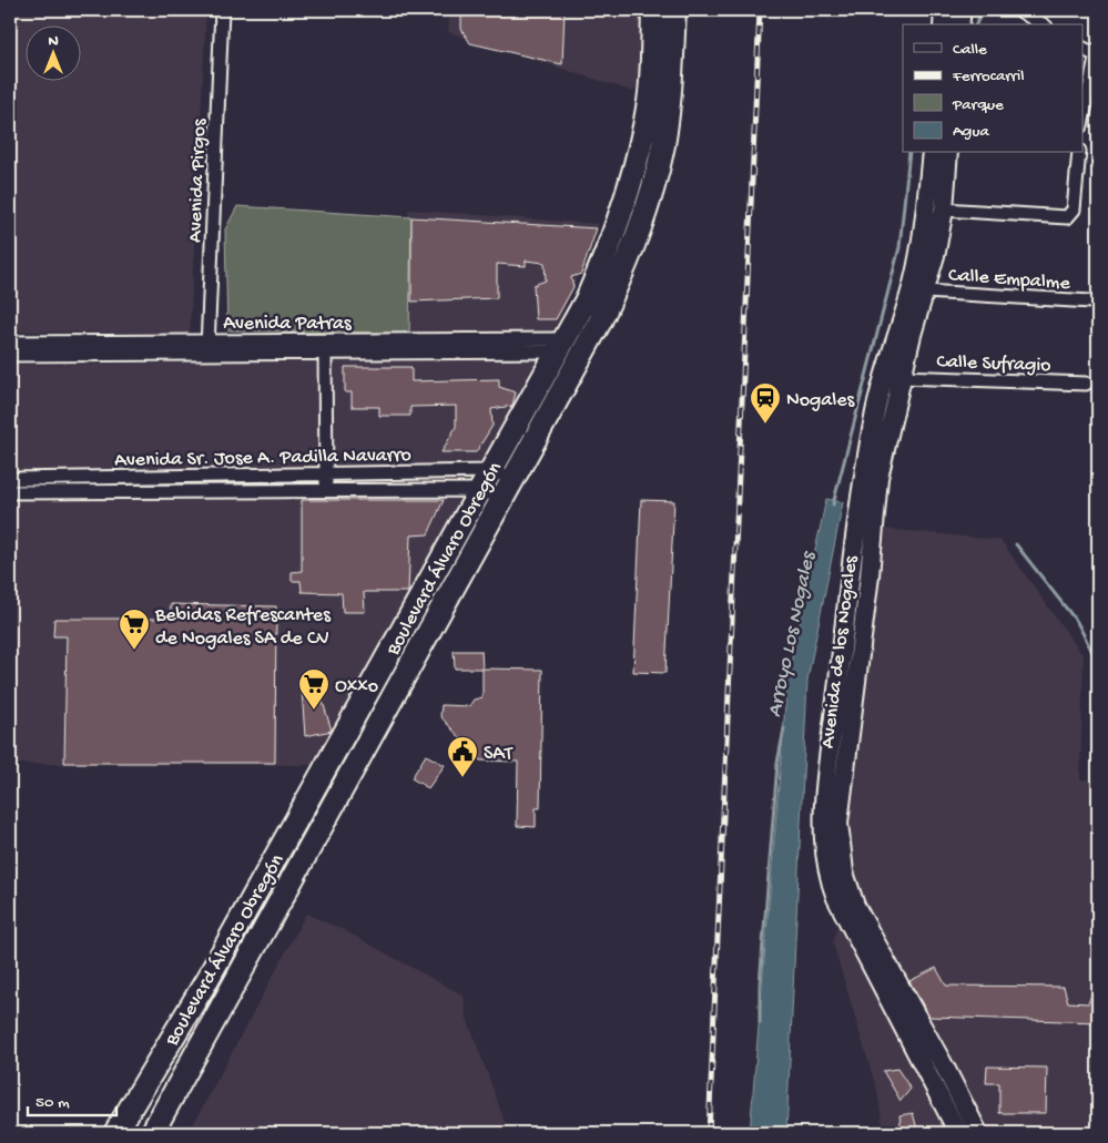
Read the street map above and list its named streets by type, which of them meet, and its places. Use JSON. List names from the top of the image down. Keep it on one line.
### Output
{"streets":{"highway":["Boulevard Álvaro Obregón"],"main road":["Avenida de los Nogales"],"street":["Avenida Pirgos","Calle Empalme","Avenida Patras","Calle Sufragio","Avenida Sr. Jose A. Padilla Navarro"]},"crossings":[["Avenida Pirgos","Avenida Patras"],["Calle Empalme","Avenida de los Nogales"],["Avenida Patras","Boulevard Álvaro Obregón"],["Calle Sufragio","Avenida de los Nogales"],["Avenida Sr. Jose A. Padilla Navarro","Boulevard Álvaro Obregón"]],"water":["Arroyo Los Nogales"],"places":{"station":["Nogales"],"supermarket":["Bebidas Refrescantes de Nogales SA de CV","Oxxo"],"public building":["SAT"]},"legend":["Calle","Ferrocarril","Parque","Agua"],"scale_bar":"50 m","north":"top"}
